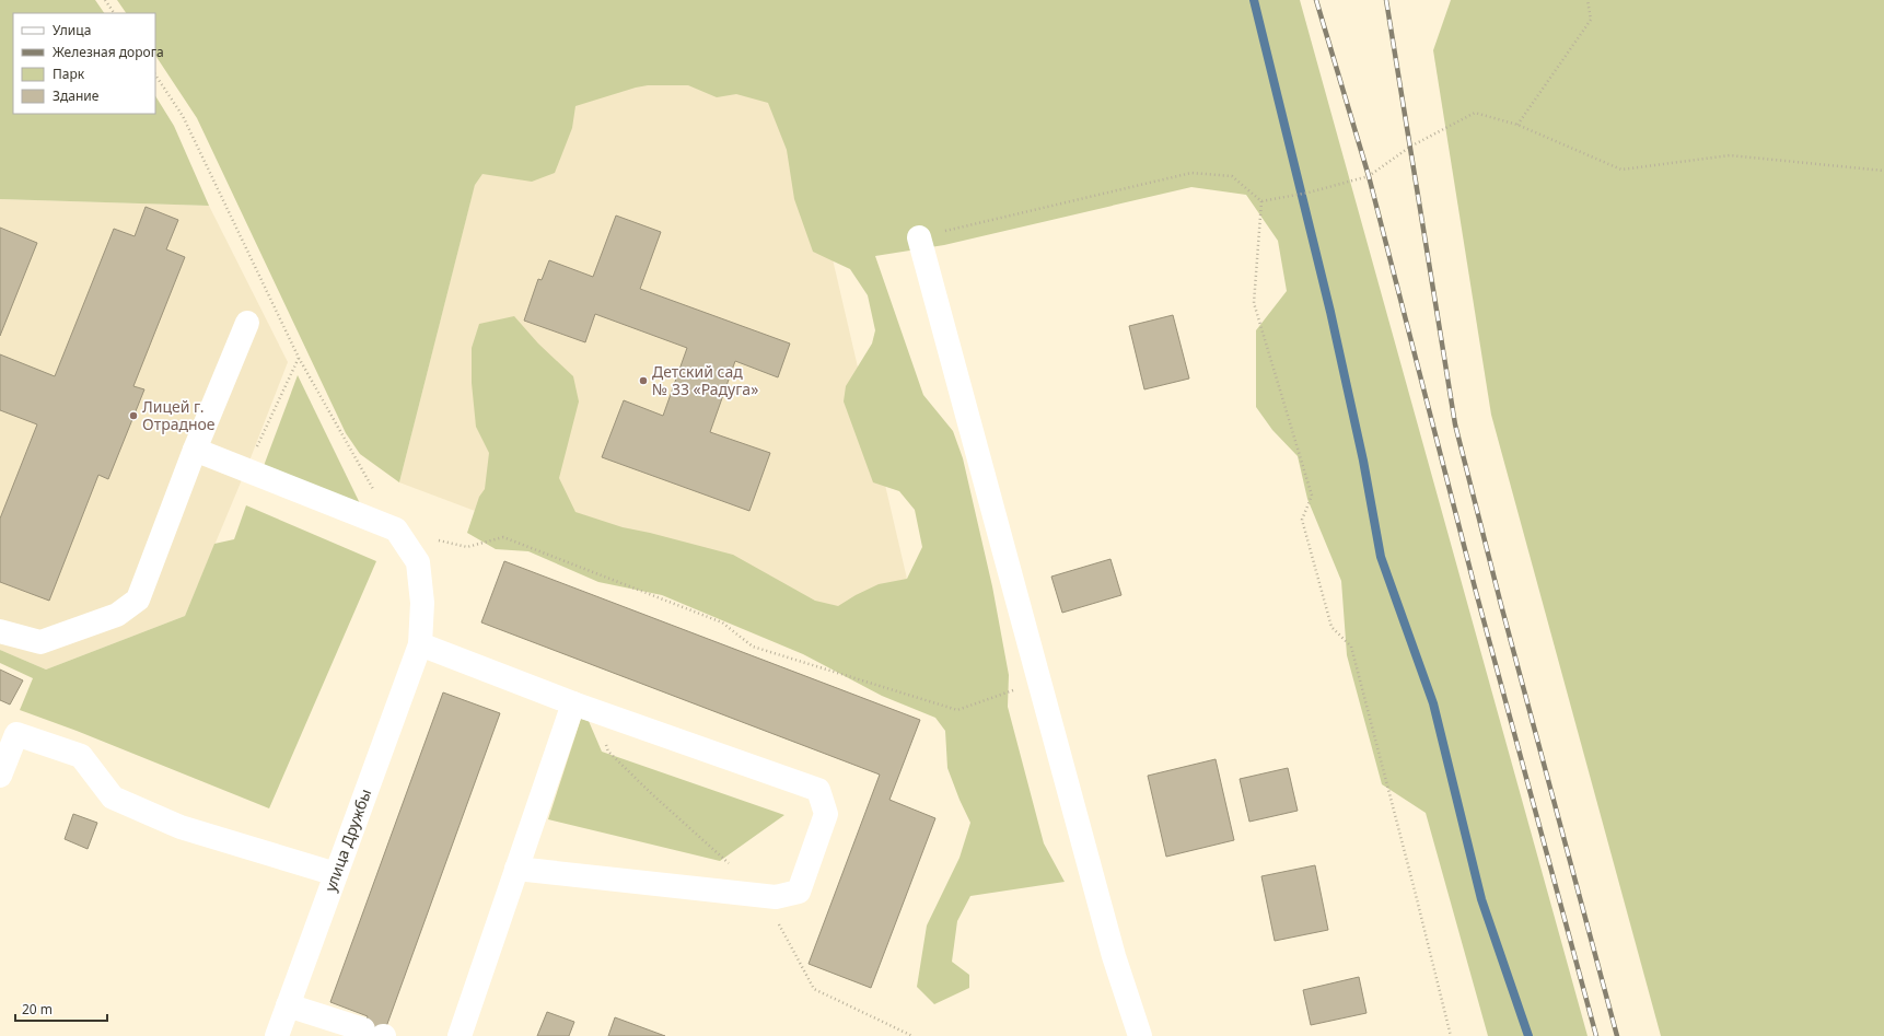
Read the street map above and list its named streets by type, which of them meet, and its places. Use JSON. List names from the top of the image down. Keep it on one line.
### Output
{"streets":{"street":["улица Дружбы"]},"places":["Детский сад № 33 «Радуга»","Лицей г. Отрадное"],"legend":["Улица","Железная дорога","Парк","Здание"],"scale_bar":"20 m"}
